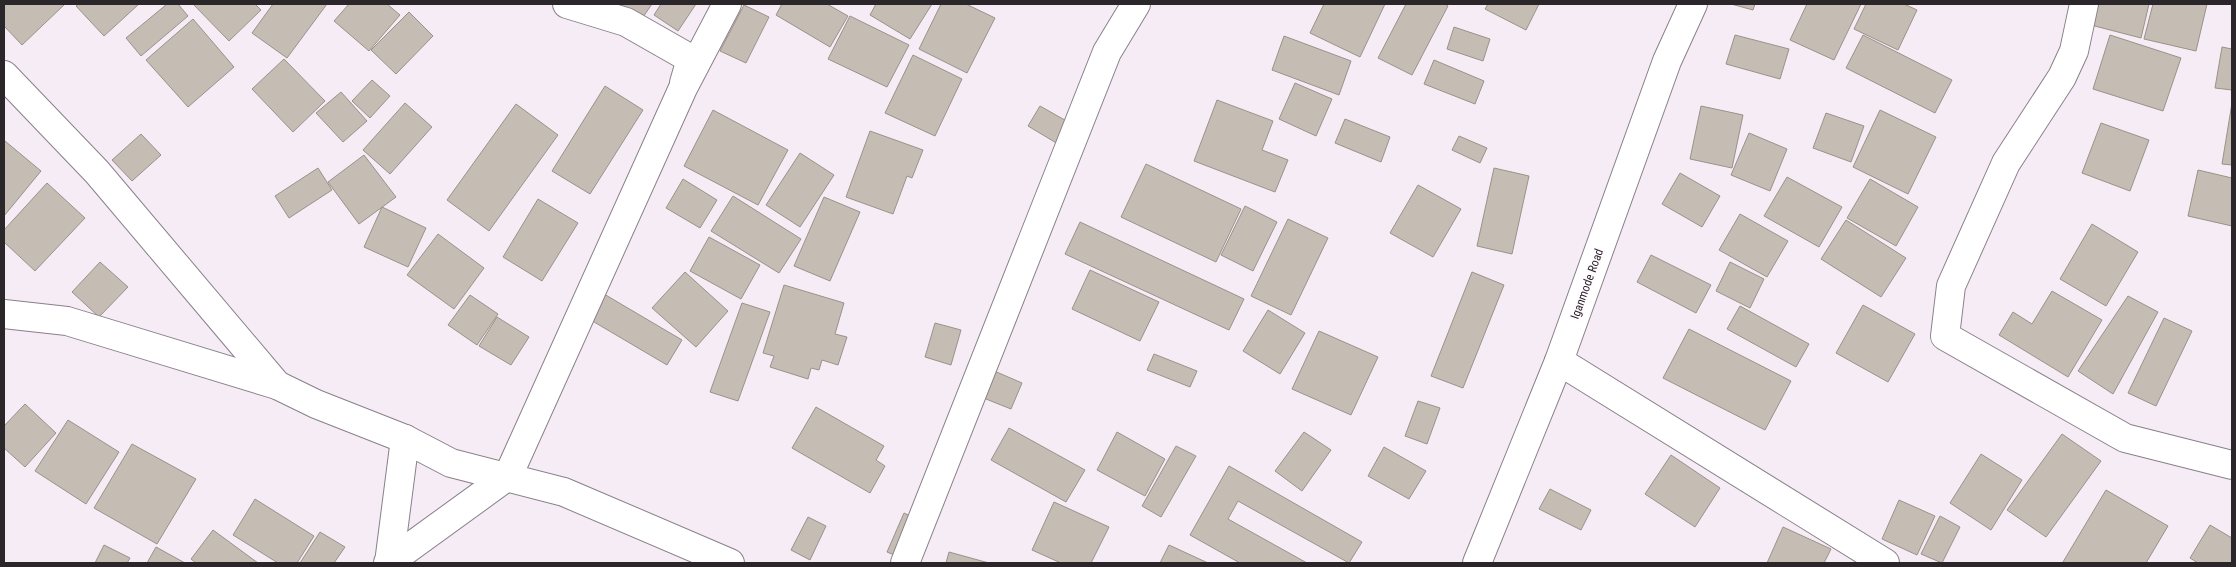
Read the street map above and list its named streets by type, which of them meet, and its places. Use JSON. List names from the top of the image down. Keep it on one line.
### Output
{"streets":{"street":["Iganmode Road"]}}
